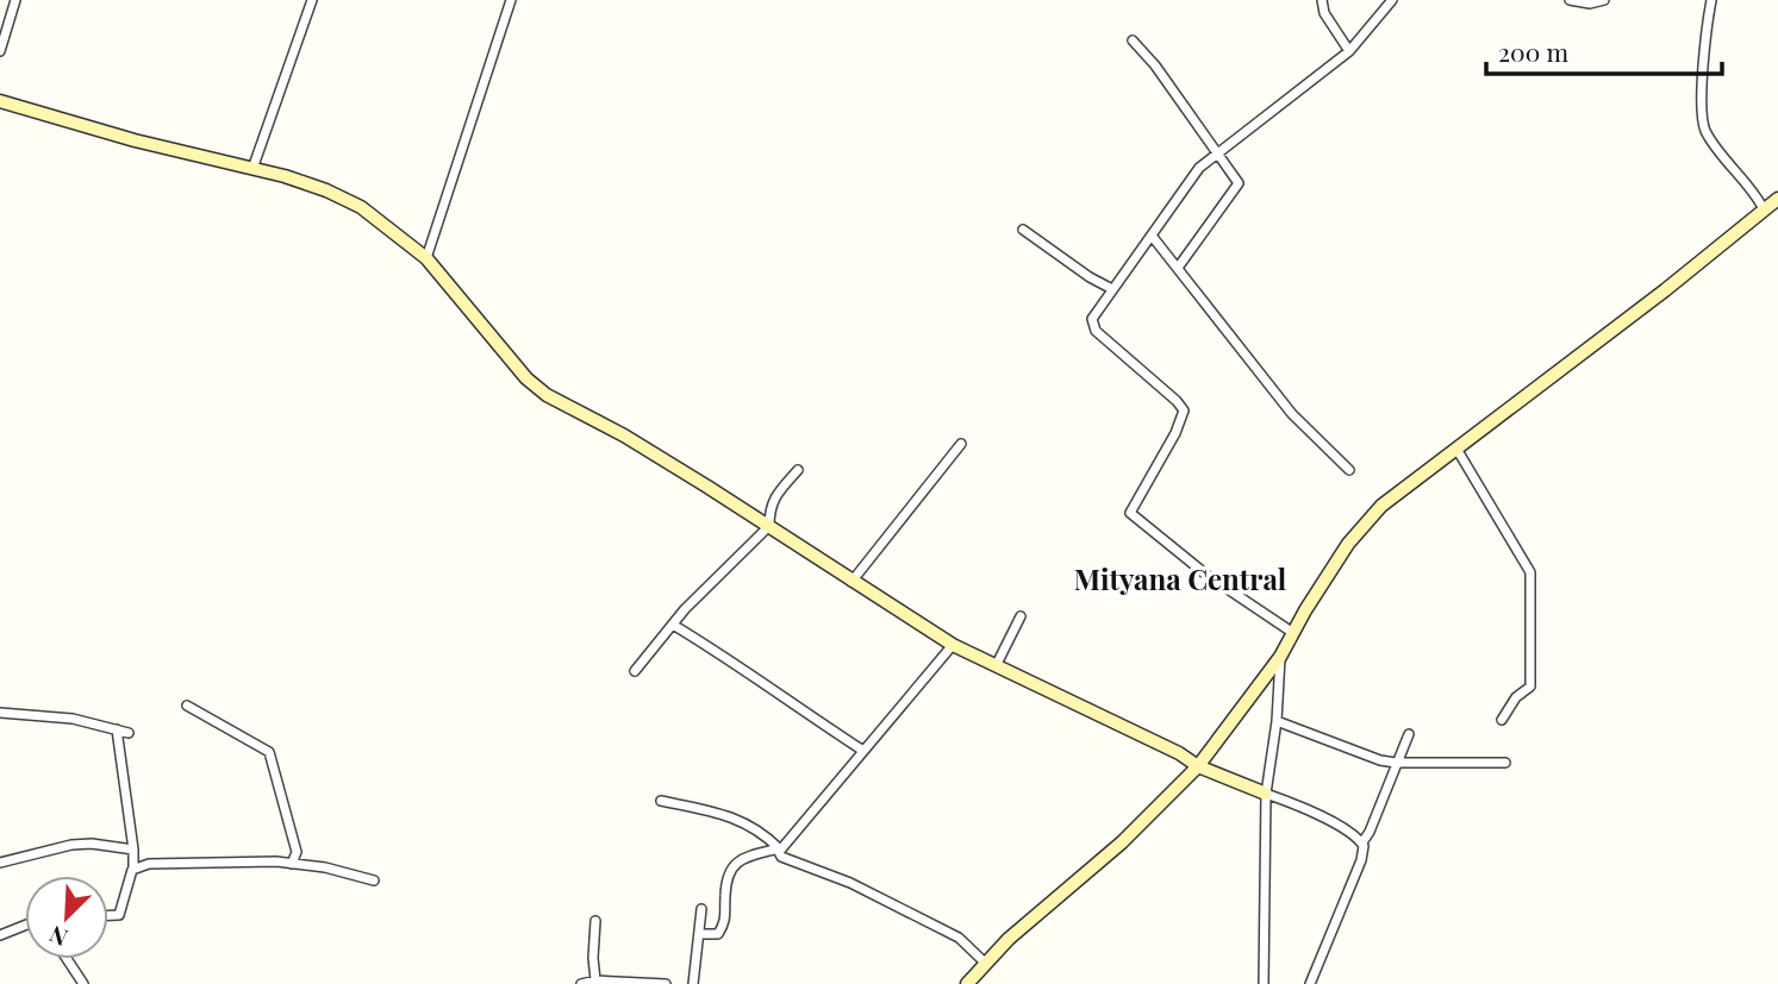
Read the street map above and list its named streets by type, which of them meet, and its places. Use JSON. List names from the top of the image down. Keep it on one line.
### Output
{"districts":["Mityana Central"],"scale_bar":"200 m","north":"bottom left"}
